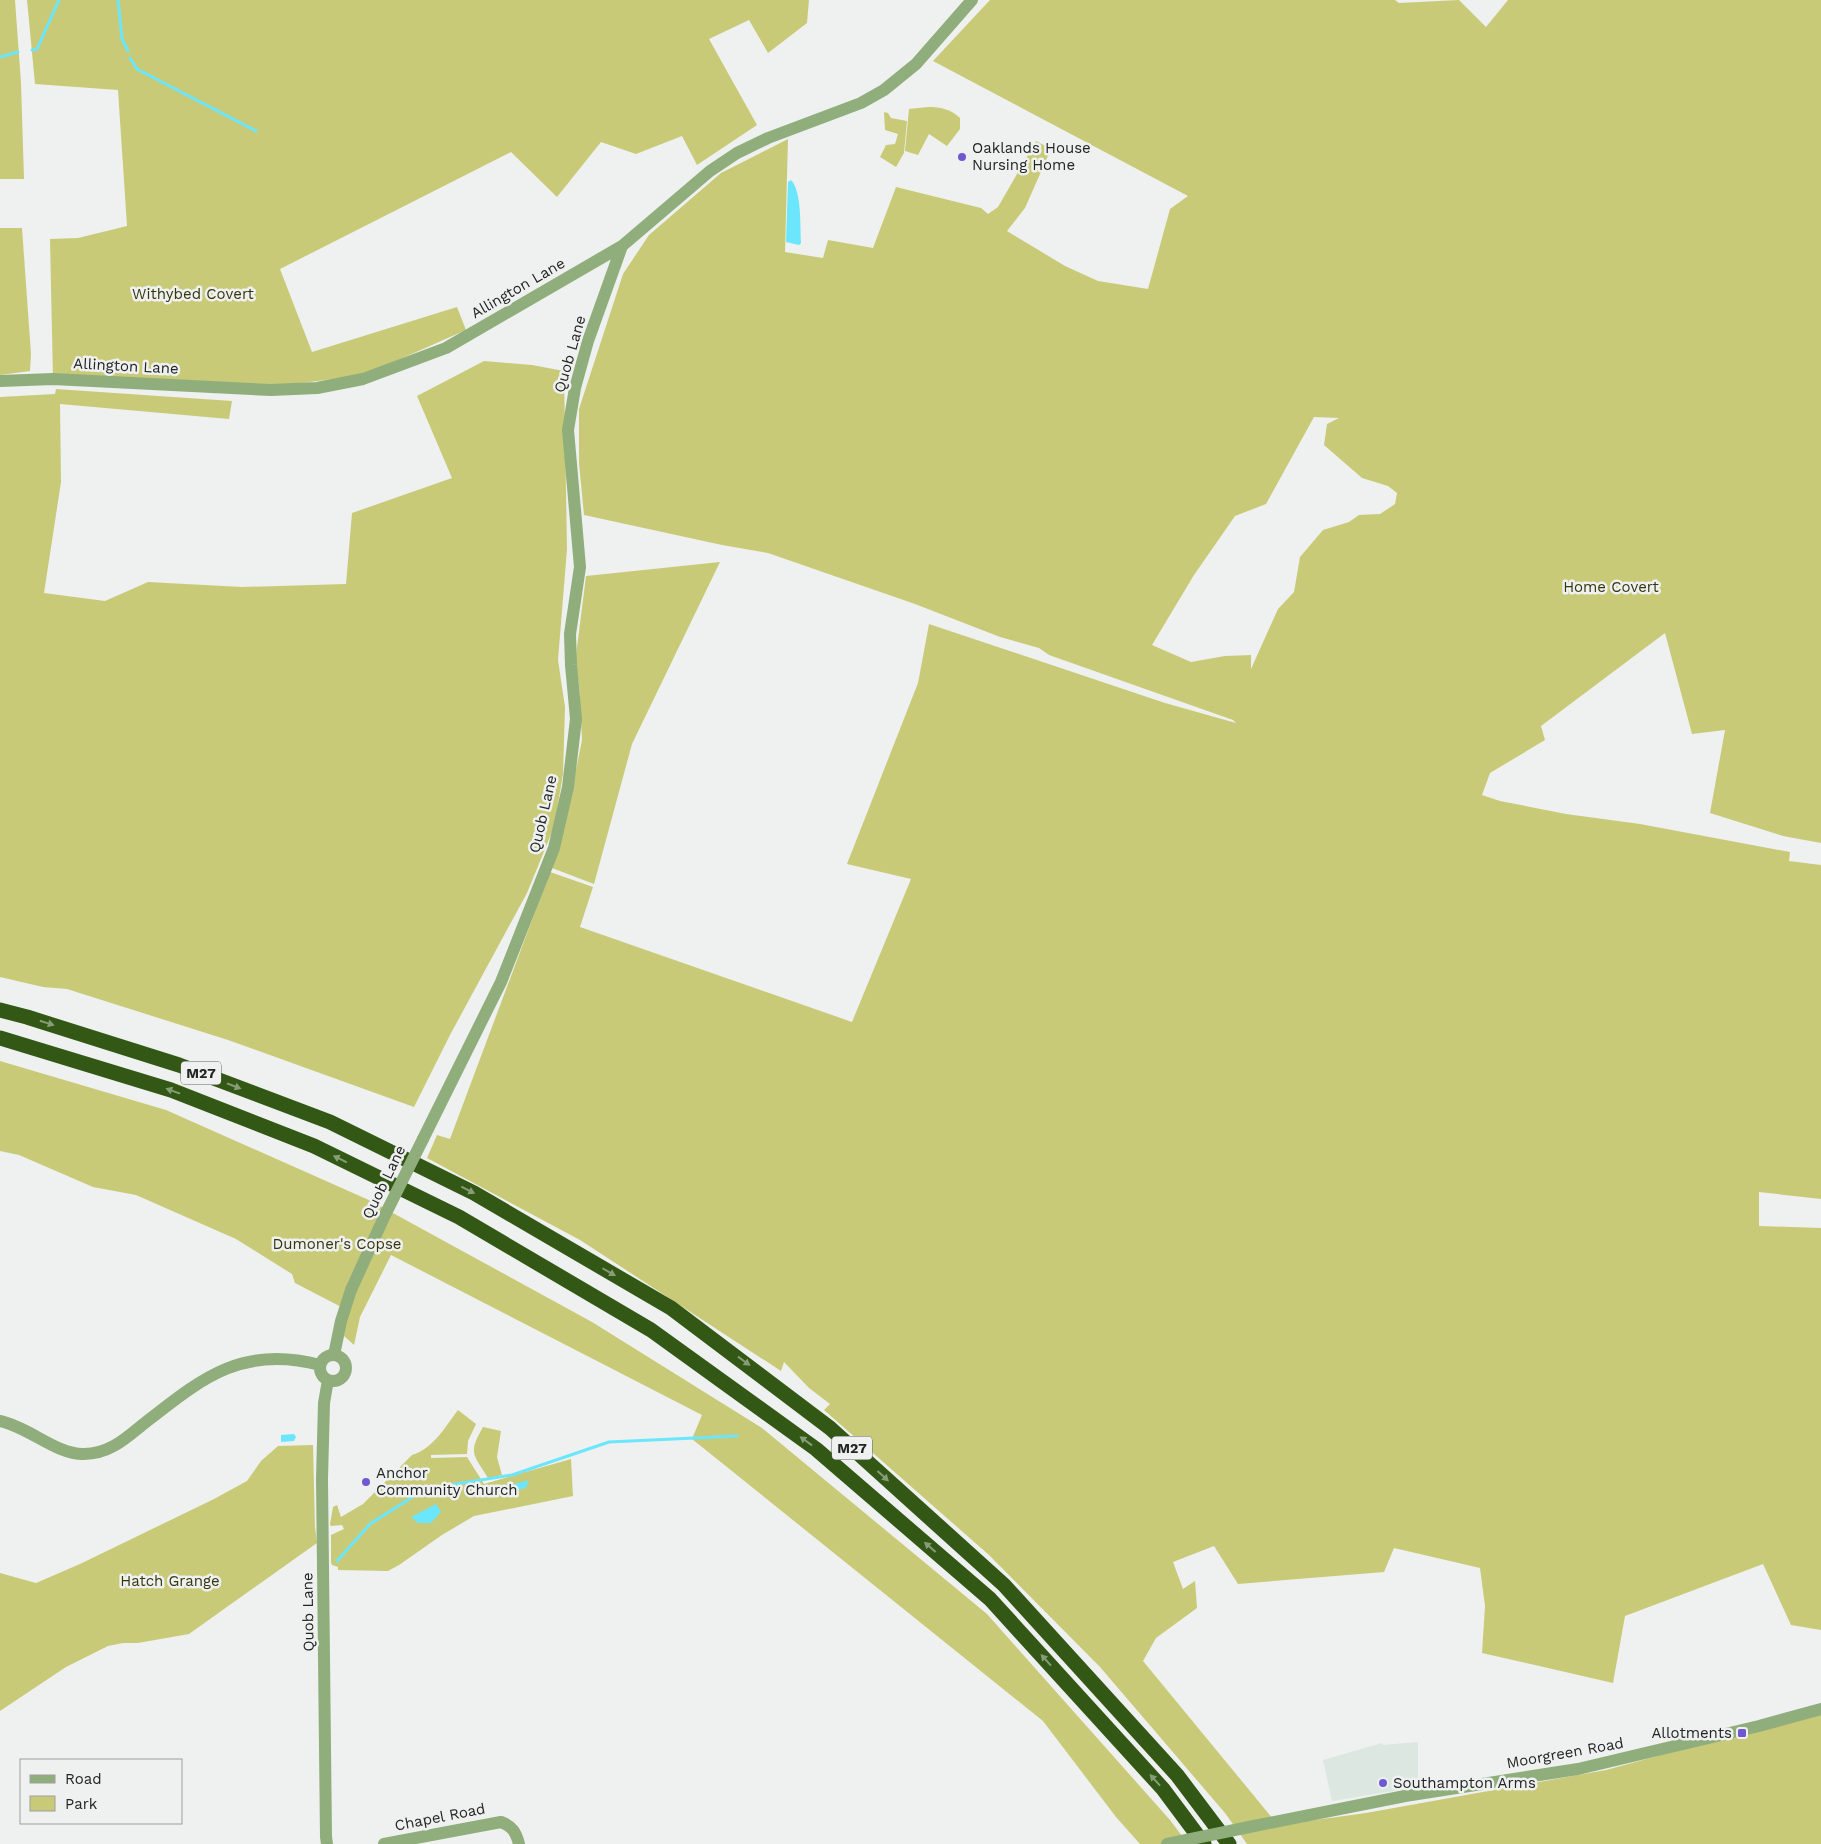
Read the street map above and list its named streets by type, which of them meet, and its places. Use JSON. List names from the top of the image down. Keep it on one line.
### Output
{"streets":{"highway":["M27"],"street":["Allington Lane","Quob Lane","Moorgreen Road","Chapel Road"]},"crossings":[["Allington Lane","Quob Lane"]],"parks":["Withybed Covert","Home Covert","Dumoner's Copse","Hatch Grange"],"places":{"other":["Oaklands House Nursing Home","Anchor Community Church","Southampton Arms"],"transit":["Allotments"]},"legend":["Road","Park"]}
